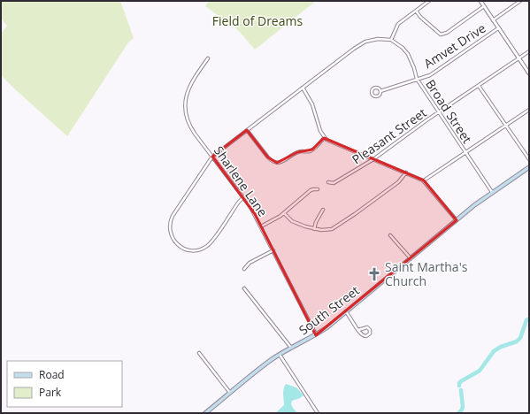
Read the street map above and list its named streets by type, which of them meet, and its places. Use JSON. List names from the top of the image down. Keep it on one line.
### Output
{"streets":{"main road":["South Street"],"street":["Amvet Drive","Broad Street","Pleasant Street","Sharlene Lane"]},"crossings":[["Amvet Drive","Broad Street"],["Broad Street","Pleasant Street"],["Broad Street","South Street"],["Sharlene Lane","South Street"]],"parks":["Field of Dreams"],"places":{"church":["Saint Martha's Church"]},"legend":["Road","Park"]}
